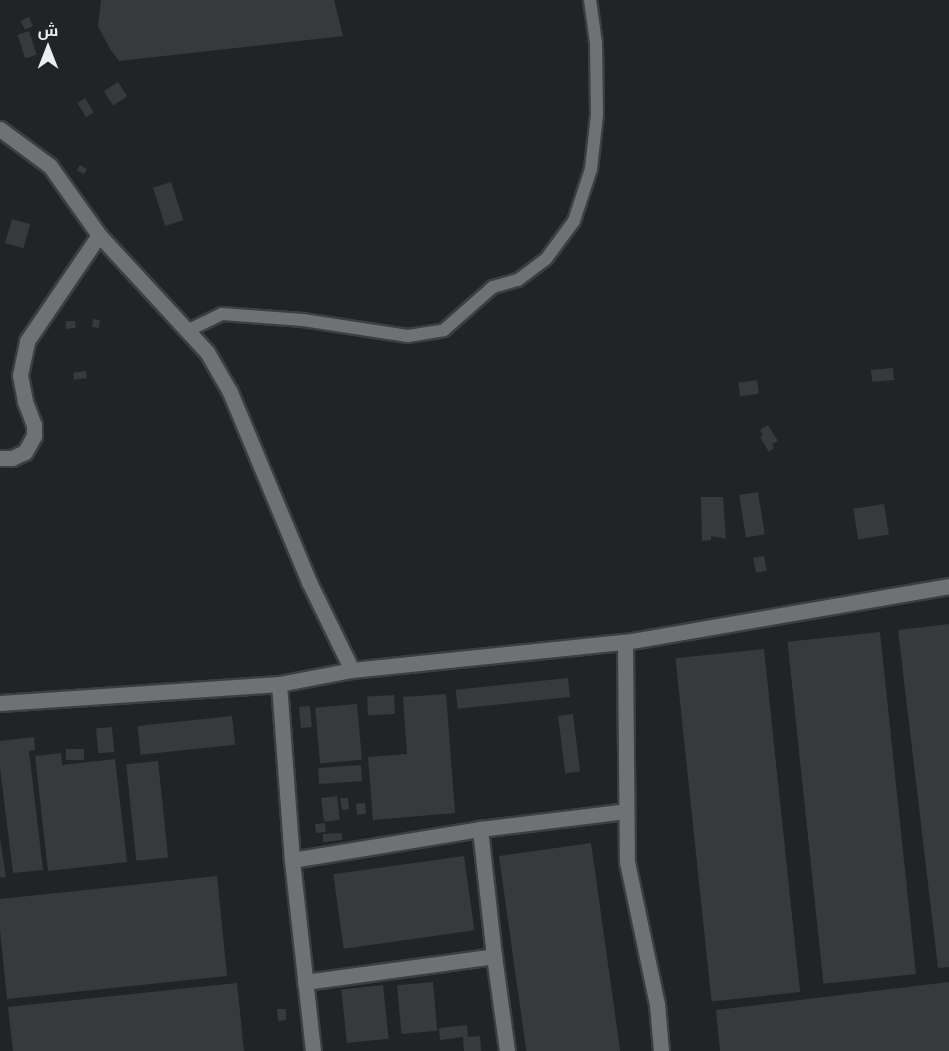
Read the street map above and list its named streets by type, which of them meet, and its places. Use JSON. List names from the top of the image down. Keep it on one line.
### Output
{"north":"top"}
